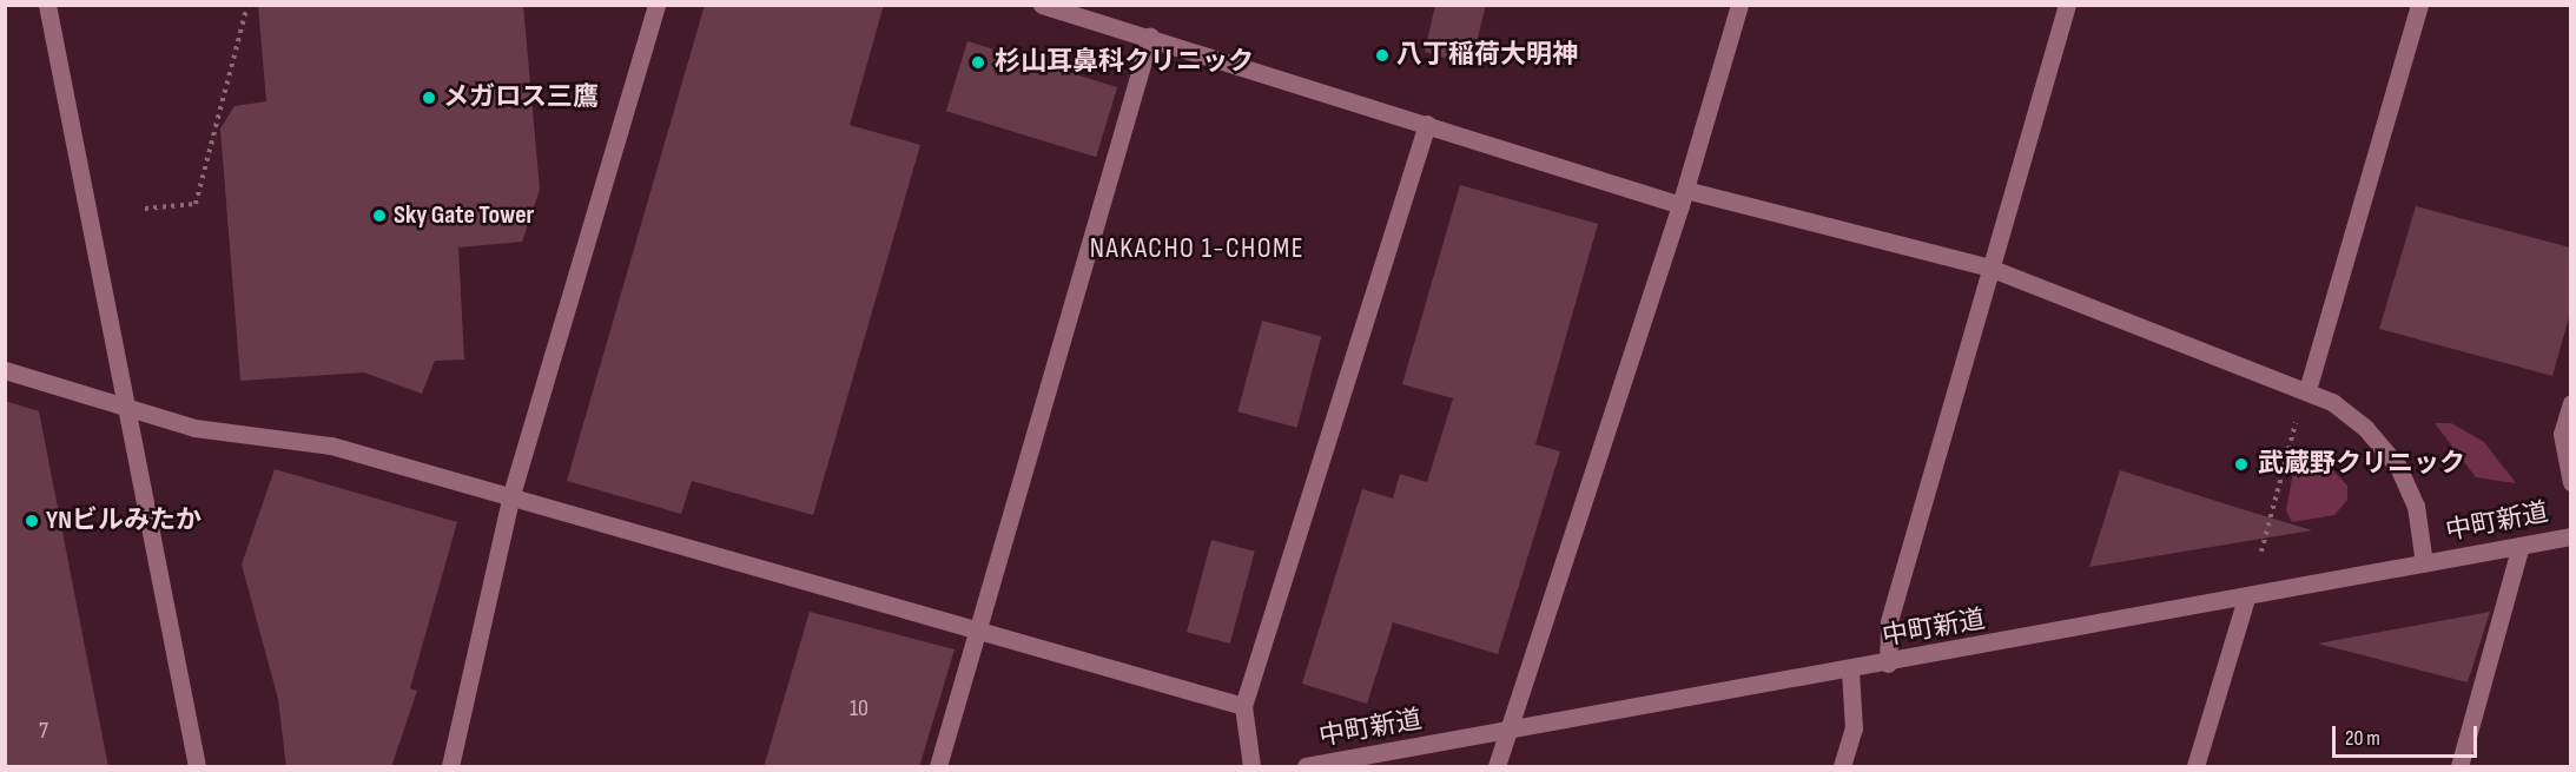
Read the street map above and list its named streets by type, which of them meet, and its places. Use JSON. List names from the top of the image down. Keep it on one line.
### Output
{"streets":{"street":["中町新道"]},"districts":["NAKACHO 1-CHOME"],"places":["八丁稲荷大明神","杉山耳鼻科クリニック","メガロス三鷹","Sky Gate Tower","武蔵野クリニック","YNビルみたか"],"house_numbers":["10","7"],"scale_bar":"20 m"}
